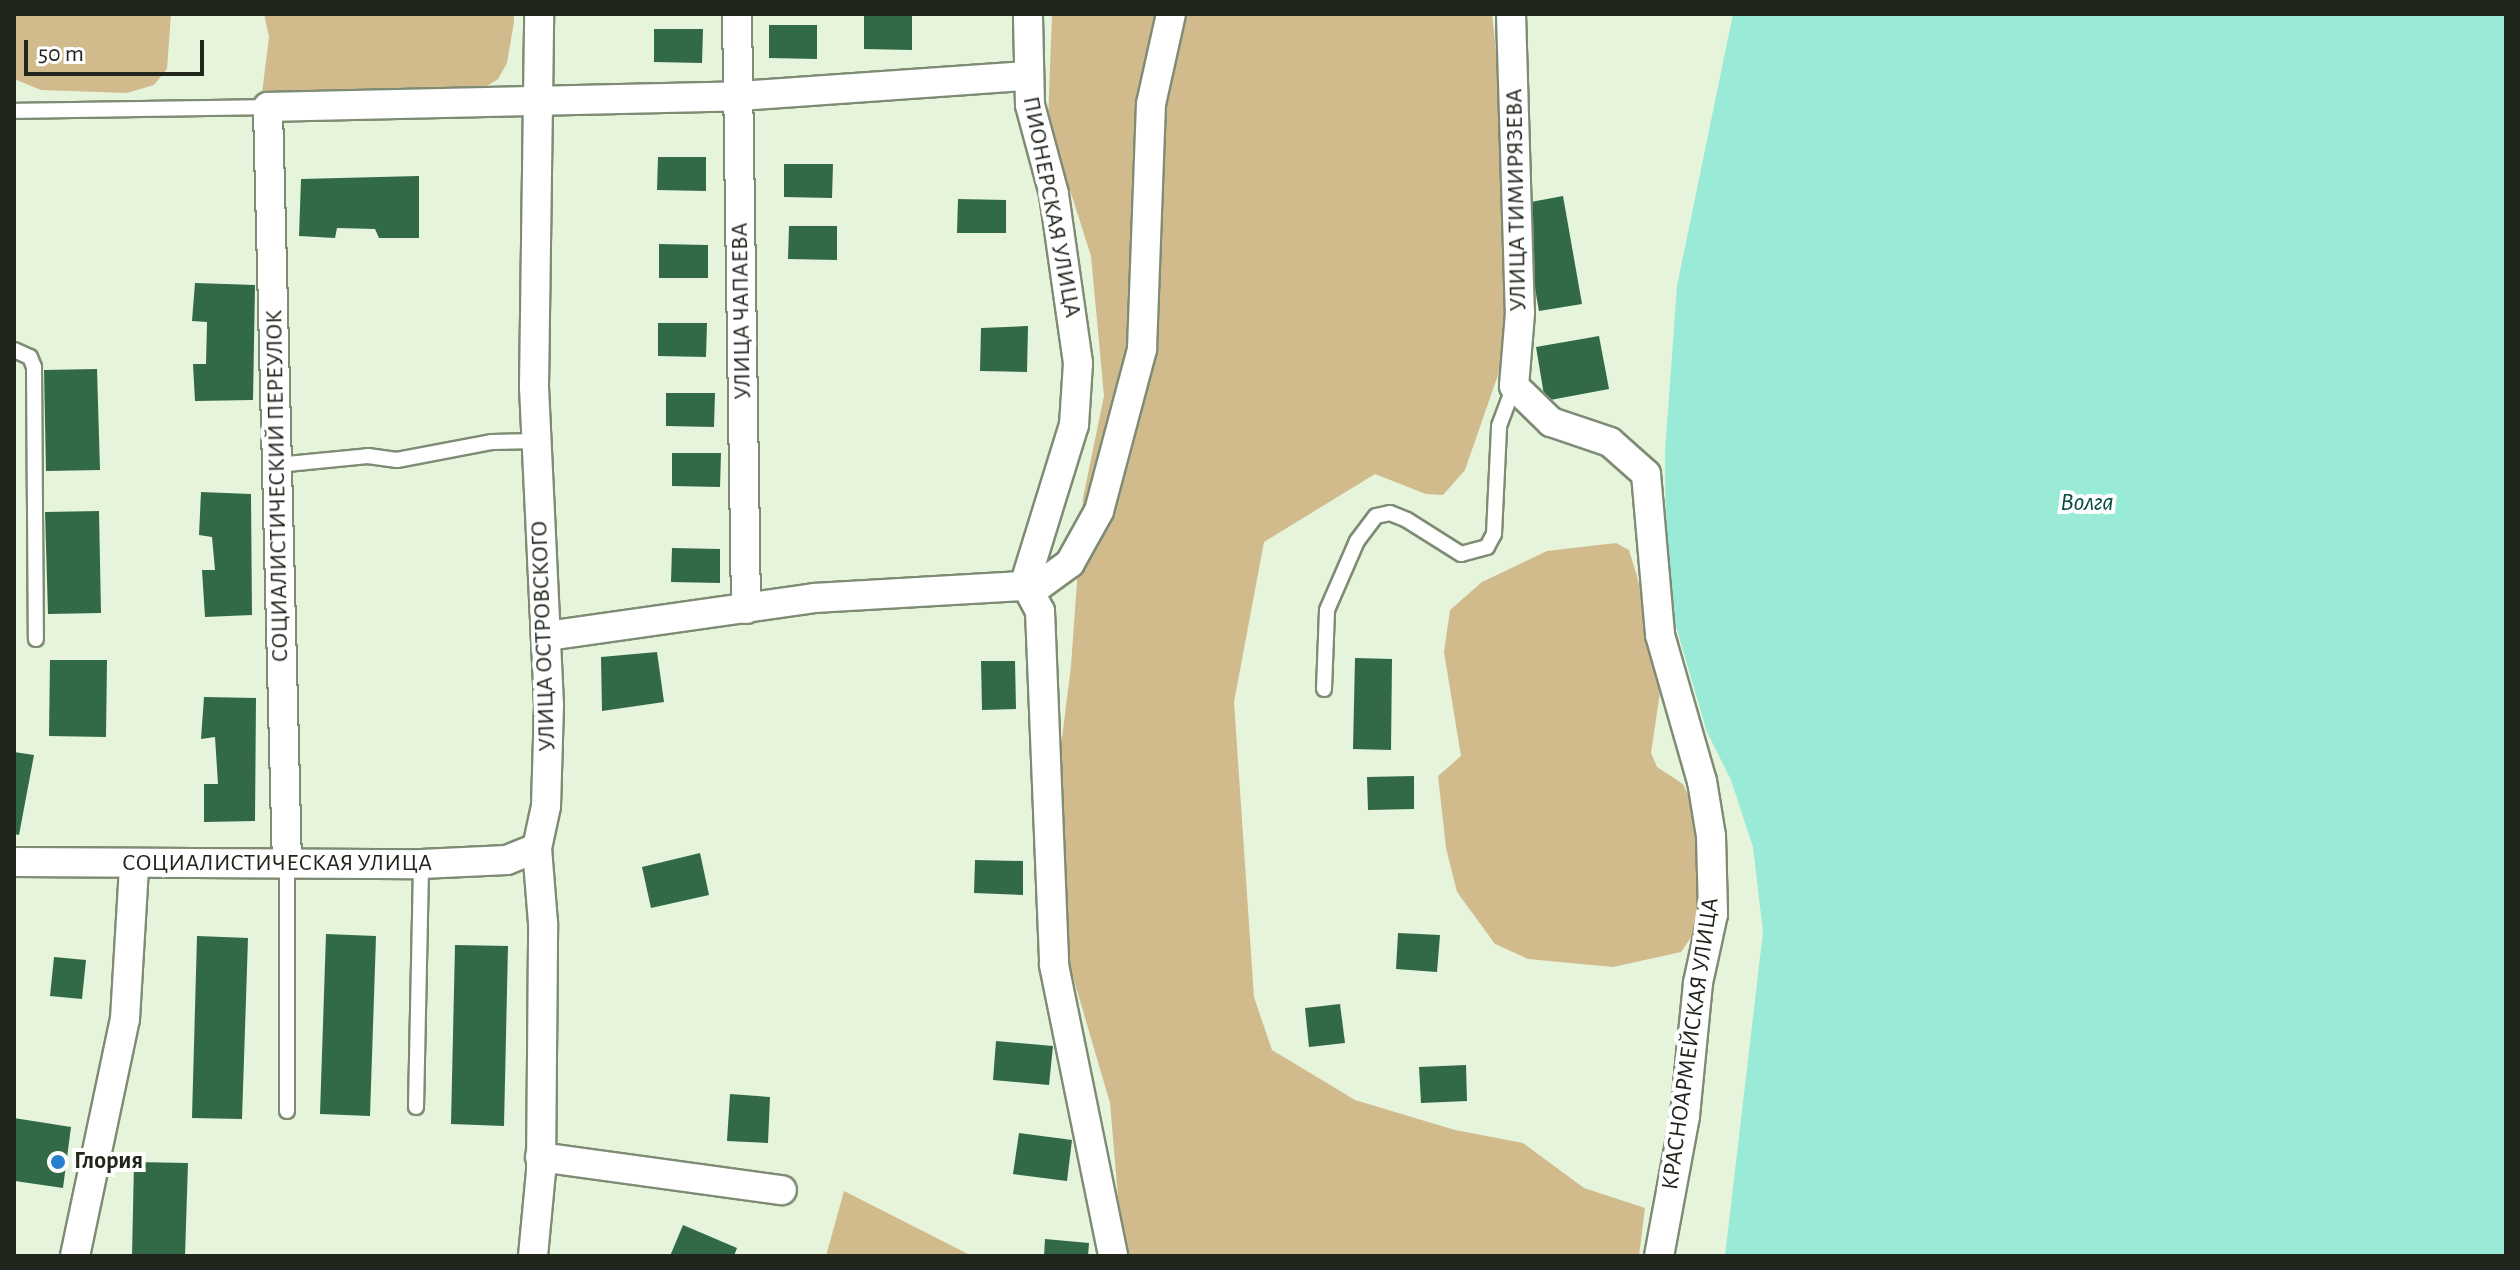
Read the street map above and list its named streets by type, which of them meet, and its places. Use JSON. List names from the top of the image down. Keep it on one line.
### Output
{"streets":{"street":["УЛИЦА ТИМИРЯЗЕВА","ПИОНЕРСКАЯ УЛИЦА","УЛИЦА ЧАПАЕВА","СОЦИАЛИСТИЧЕСКИЙ ПЕРЕУЛОК","УЛИЦА ОСТРОВСКОГО","СОЦИАЛИСТИЧЕСКАЯ УЛИЦА","КРАСНОАРМЕЙСКАЯ УЛИЦА"]},"crossings":[["УЛИЦА ТИМИРЯЗЕВА","КРАСНОАРМЕЙСКАЯ УЛИЦА"],["СОЦИАЛИСТИЧЕСКИЙ ПЕРЕУЛОК","СОЦИАЛИСТИЧЕСКАЯ УЛИЦА"],["УЛИЦА ОСТРОВСКОГО","СОЦИАЛИСТИЧЕСКАЯ УЛИЦА"]],"water":["Волга"],"places":["Глория"],"scale_bar":"50 m"}
